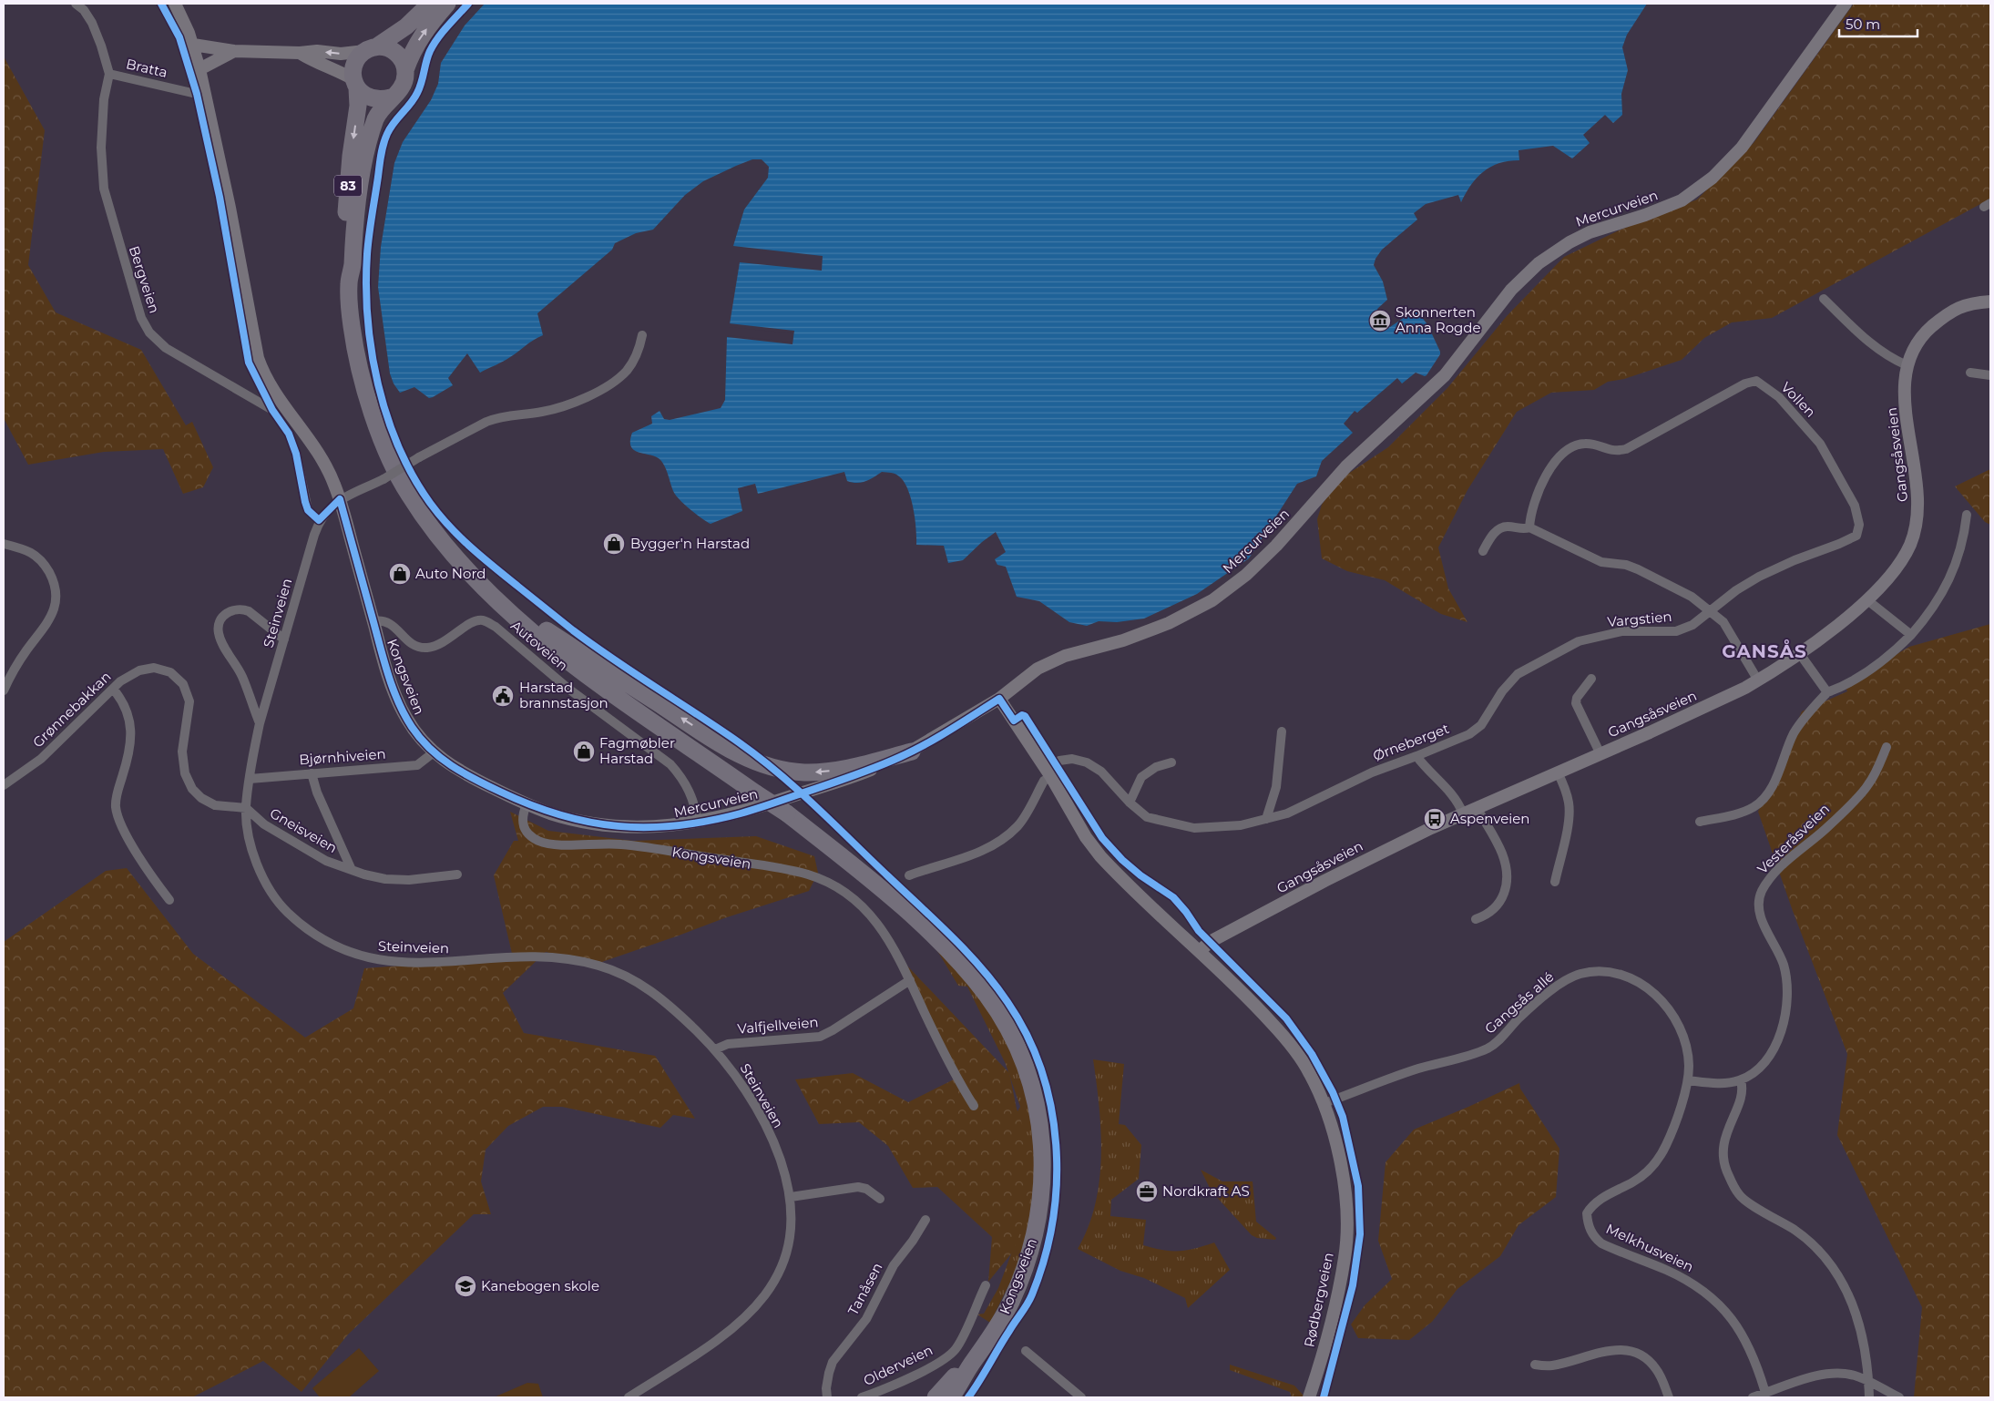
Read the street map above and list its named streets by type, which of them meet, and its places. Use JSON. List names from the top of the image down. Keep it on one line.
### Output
{"streets":{"highway":["83","Kongsveien"],"main road":["Mercurveien","Gangsåsveien","Rødbergveien"],"street":["Bratta","Bergveien","Vollen","Steinveien","Vargstien","Autoveien","Grønnebakkan","Ørneberget","Bjørnhiveien","Gneisveien","Vesteråsveien","Gangsås allé","Valfjellveien","Melkhusveien","Tanåsen","Olderveien"]},"crossings":[["Bratta","Bergveien"],["Bratta","Kongsveien"],["83","Mercurveien"],["83","Kongsveien"],["Mercurveien","Autoveien"],["Mercurveien","Kongsveien"],["Mercurveien","Rødbergveien"],["Bergveien","Steinveien"],["Vollen","Vargstien"],["Gangsåsveien","Rødbergveien"],["Steinveien","Kongsveien"],["Steinveien","Grønnebakkan"],["Steinveien","Bjørnhiveien"],["Steinveien","Gneisveien"],["Steinveien","Valfjellveien"],["Vargstien","Ørneberget"],["Autoveien","Kongsveien"],["Kongsveien","Bjørnhiveien"],["Kongsveien","Valfjellveien"],["Grønnebakkan","Gneisveien"],["Ørneberget","Rødbergveien"],["Bjørnhiveien","Gneisveien"],["Vesteråsveien","Gangsås allé"],["Gangsås allé","Melkhusveien"],["Gangsås allé","Rødbergveien"]],"districts":["GANSÅS"],"places":{"museum":["Skonnerten Anna Rogde"],"shop":["Bygger'n Harstad","Auto Nord","Fagmøbler Harstad"],"public building":["Harstad brannstasjon"],"bus stop":["Aspenveien"],"office":["Nordkraft AS"],"school or university":["Kanebogen skole"]},"scale_bar":"50 m"}
